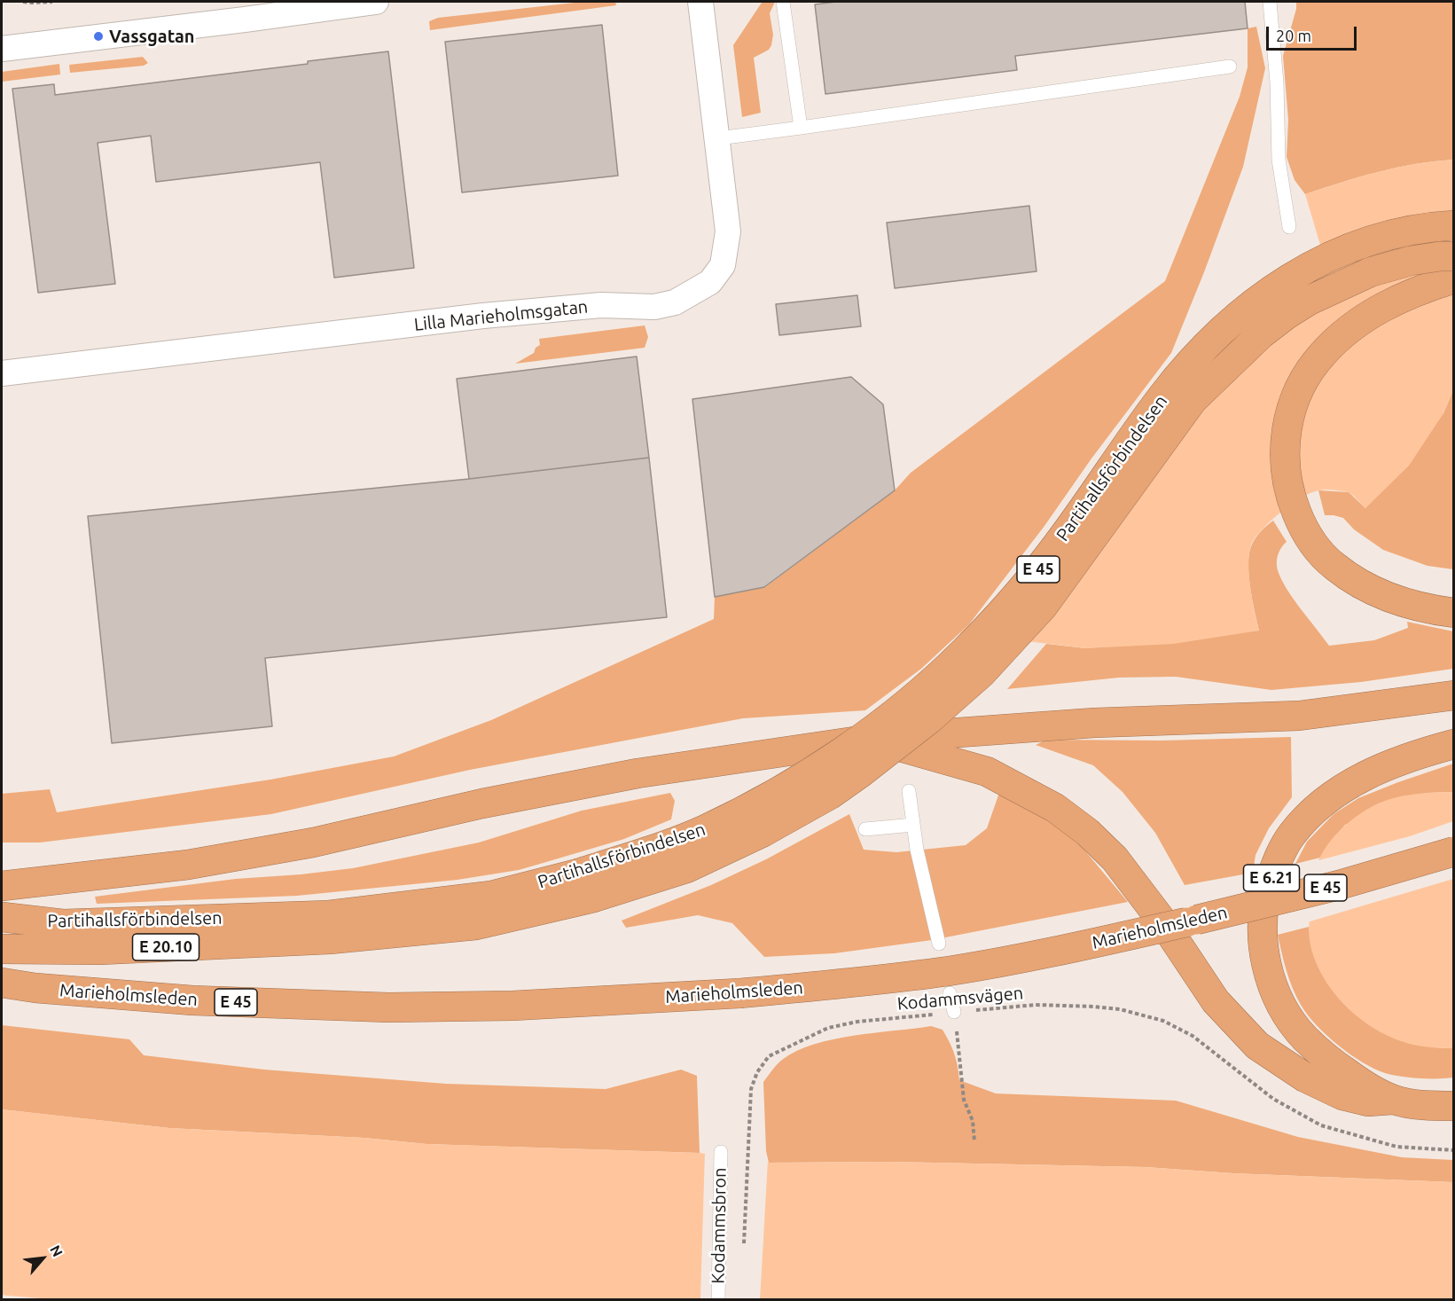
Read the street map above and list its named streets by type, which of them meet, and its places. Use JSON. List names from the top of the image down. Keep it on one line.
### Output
{"streets":{"highway":["Partihallsförbindelsen","E 45","E 6.21","Marieholmsleden","E 20.10"],"street":["Lilla Marieholmsgatan"],"lane":["Kodammsbron"],"path":["Kodammsvägen"]},"places":["Vassgatan"],"scale_bar":"20 m","north":"top right"}
